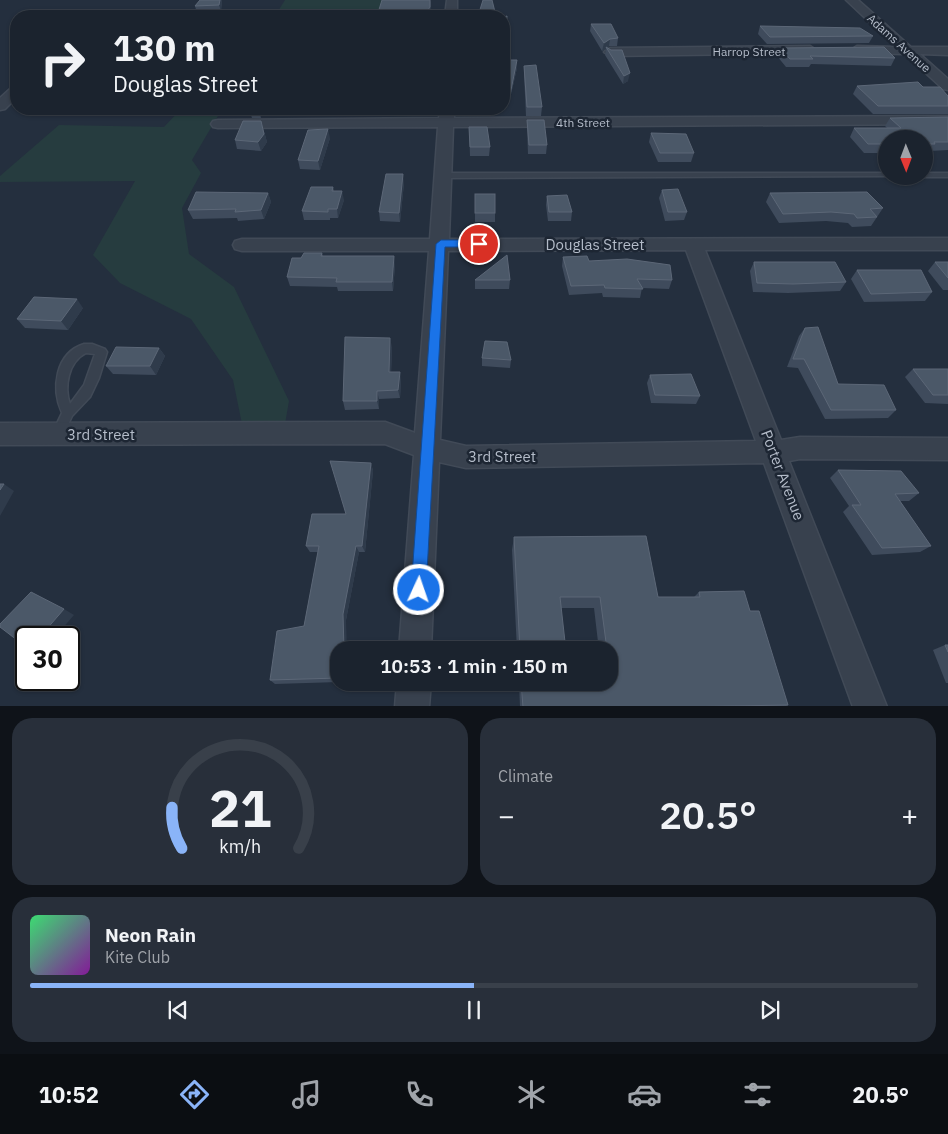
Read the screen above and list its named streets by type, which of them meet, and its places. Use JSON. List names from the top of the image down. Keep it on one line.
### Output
{"streets":{"street":["Adams Avenue","Harrop Street","4th Street","Douglas Street","3rd Street","Porter Avenue"]},"crossings":[["Douglas Street","Porter Avenue"],["3rd Street","Porter Avenue"]],"north":"bottom","page":{"turn":["130 m","Douglas Street"],"limit":"30","trip":"10:53 · 1 min · 150 m","tile":"Climate","heat":["−","20.5°","+"],"song":["Neon Rain","Kite Club"],"tabs":["10:52","20.5°"],"gauge":["21","km/h"]}}
